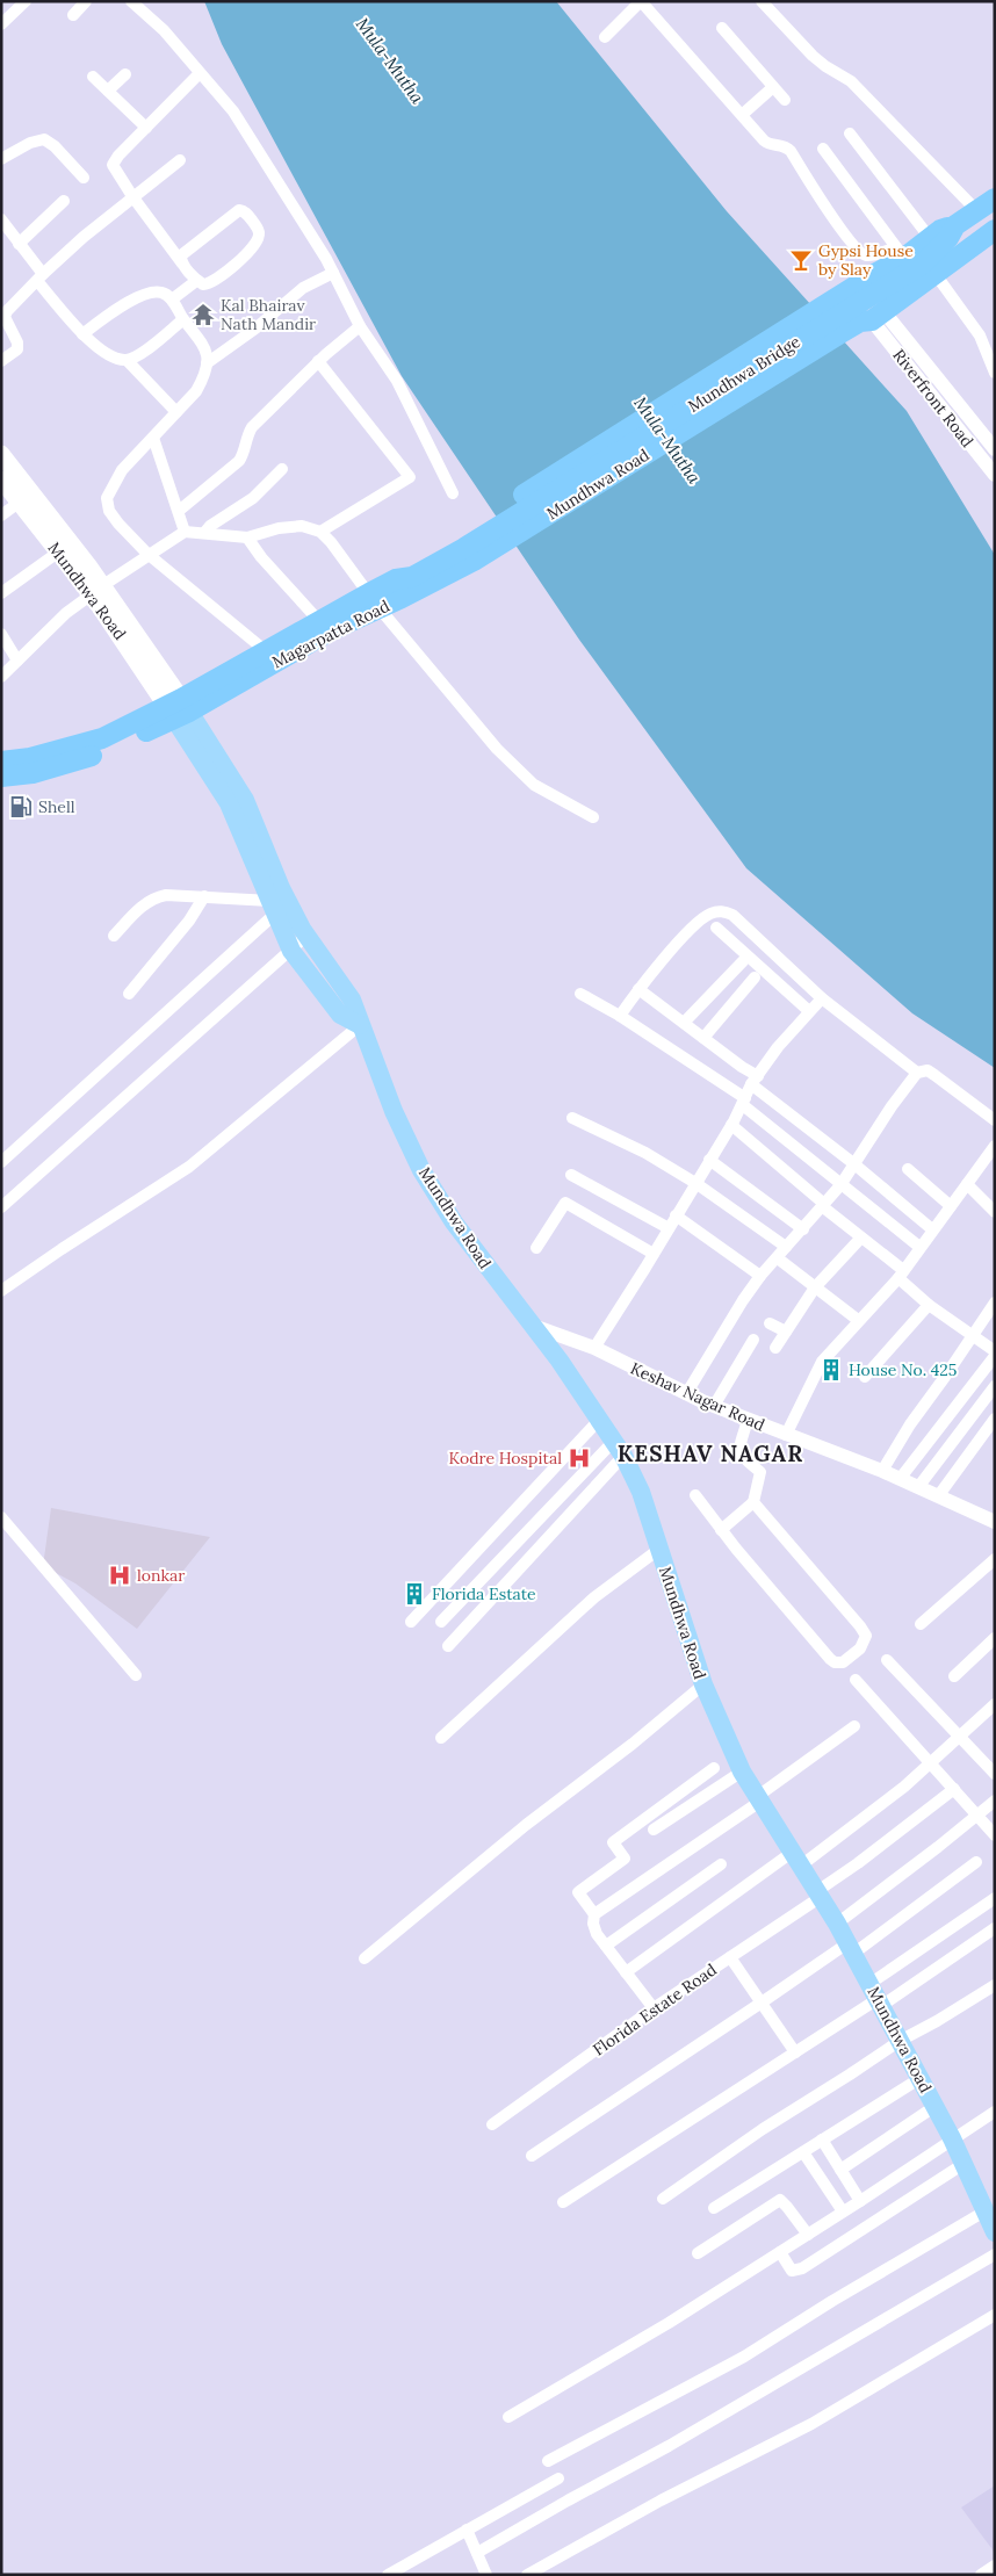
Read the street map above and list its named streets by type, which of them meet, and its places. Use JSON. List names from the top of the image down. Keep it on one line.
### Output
{"streets":{"highway":["Mundhwa Bridge","Mundhwa Road","Magarpatta Road"],"street":["Riverfront Road","Keshav Nagar Road","Florida Estate Road"]},"crossings":[["Mundhwa Bridge","Riverfront Road"],["Mundhwa Bridge","Mundhwa Road"],["Riverfront Road","Mundhwa Road"],["Mundhwa Road","Magarpatta Road"],["Mundhwa Road","Keshav Nagar Road"],["Mundhwa Road","Florida Estate Road"]],"districts":["KESHAV NAGAR"],"water":["Mula-Mutha"],"places":{"bar":["Gypsi House by Slay"],"temple":["Kal Bhairav Nath Mandir"],"fuel station":["Shell"],"building":["House No. 425","Florida Estate"],"hospital":["Kodre Hospital","lonkar"]}}
